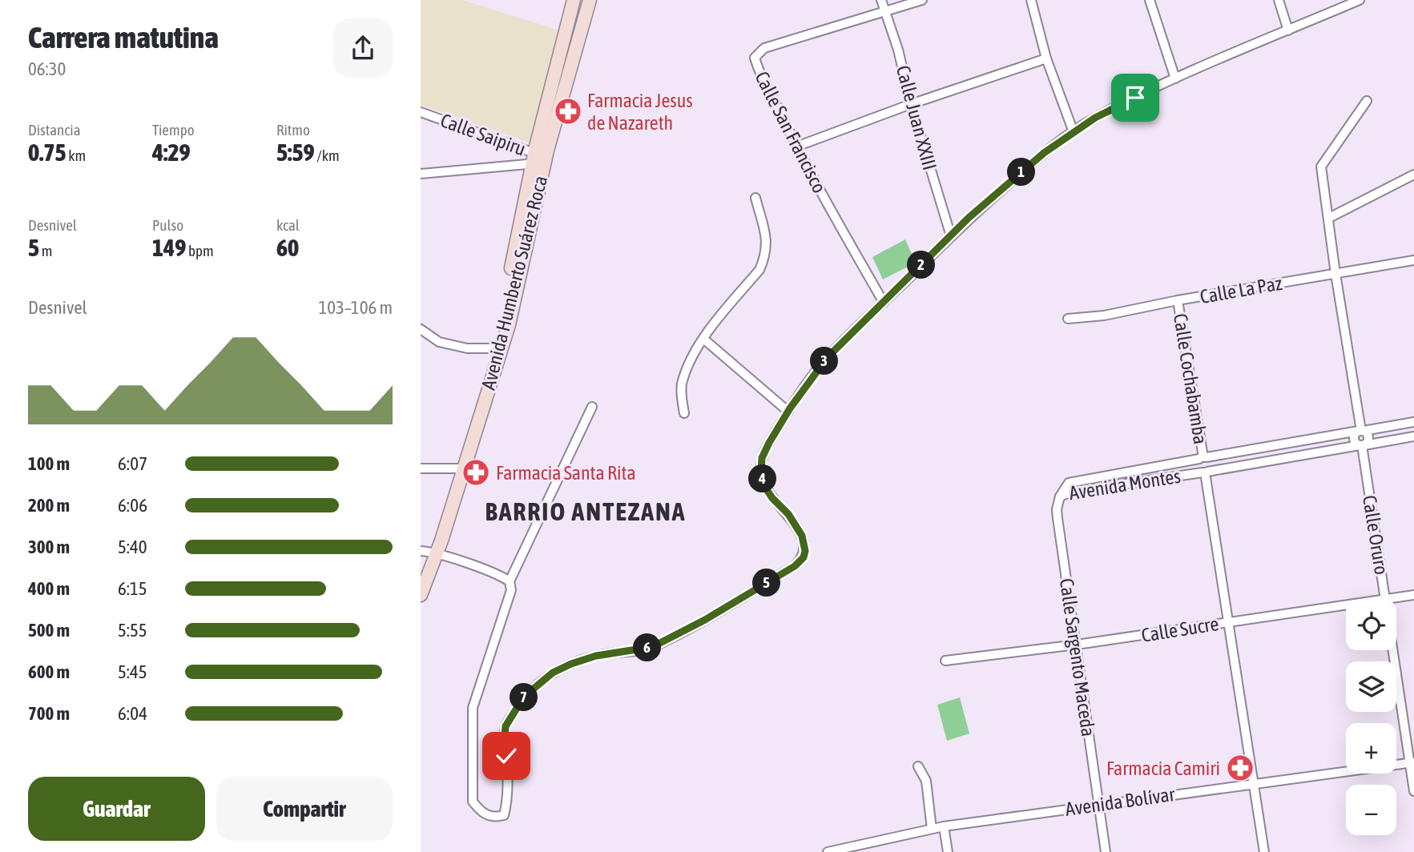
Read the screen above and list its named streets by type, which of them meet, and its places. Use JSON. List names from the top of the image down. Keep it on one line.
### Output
{"streets":{"main road":["Avenida Humberto Suárez Roca"],"street":["Calle Juan XXIII","Calle San Francisco","Calle Saipiru","Calle La Paz","Calle Cochabamba","Avenida Montes","Calle Oruro","Calle Sucre","Calle Sargento Maceda","Avenida Bolívar"]},"crossings":[["Calle Juan XXIII","Calle San Francisco"],["Calle Saipiru","Avenida Humberto Suárez Roca"],["Calle La Paz","Calle Cochabamba"],["Calle Cochabamba","Avenida Montes"],["Calle Cochabamba","Calle Sucre"],["Calle Cochabamba","Avenida Bolívar"],["Avenida Montes","Calle Oruro"],["Avenida Montes","Calle Sargento Maceda"],["Calle Oruro","Calle Sucre"],["Calle Oruro","Avenida Bolívar"],["Calle Sucre","Calle Sargento Maceda"],["Calle Sargento Maceda","Avenida Bolívar"]],"districts":["BARRIO ANTEZANA"],"places":{"pharmacy":["Farmacia Jesus de Nazareth","Farmacia Santa Rita","Farmacia Camiri"]},"page":{"heading":["Carrera matutina","06:30"],"stats":[["Distancia","0.75 km"],["Tiempo","4:29"],["Ritmo","5:59 /km"],["Desnivel","5 m"],["Pulso","149 bpm"],["kcal","60"]],"pins":["1","2","3","4","5","6","7"],"chart":["Desnivel","103–106 m"],"list":[{"name":"100 m","note":"6:07"},{"name":"200 m","note":"6:06"},{"name":"300 m","note":"5:40"},{"name":"400 m","note":"6:15"},{"name":"500 m","note":"5:55"},{"name":"600 m","note":"5:45"},{"name":"700 m","note":"6:04"}],"map_buttons":["+","−"],"buttons":["Guardar","Compartir"]}}
